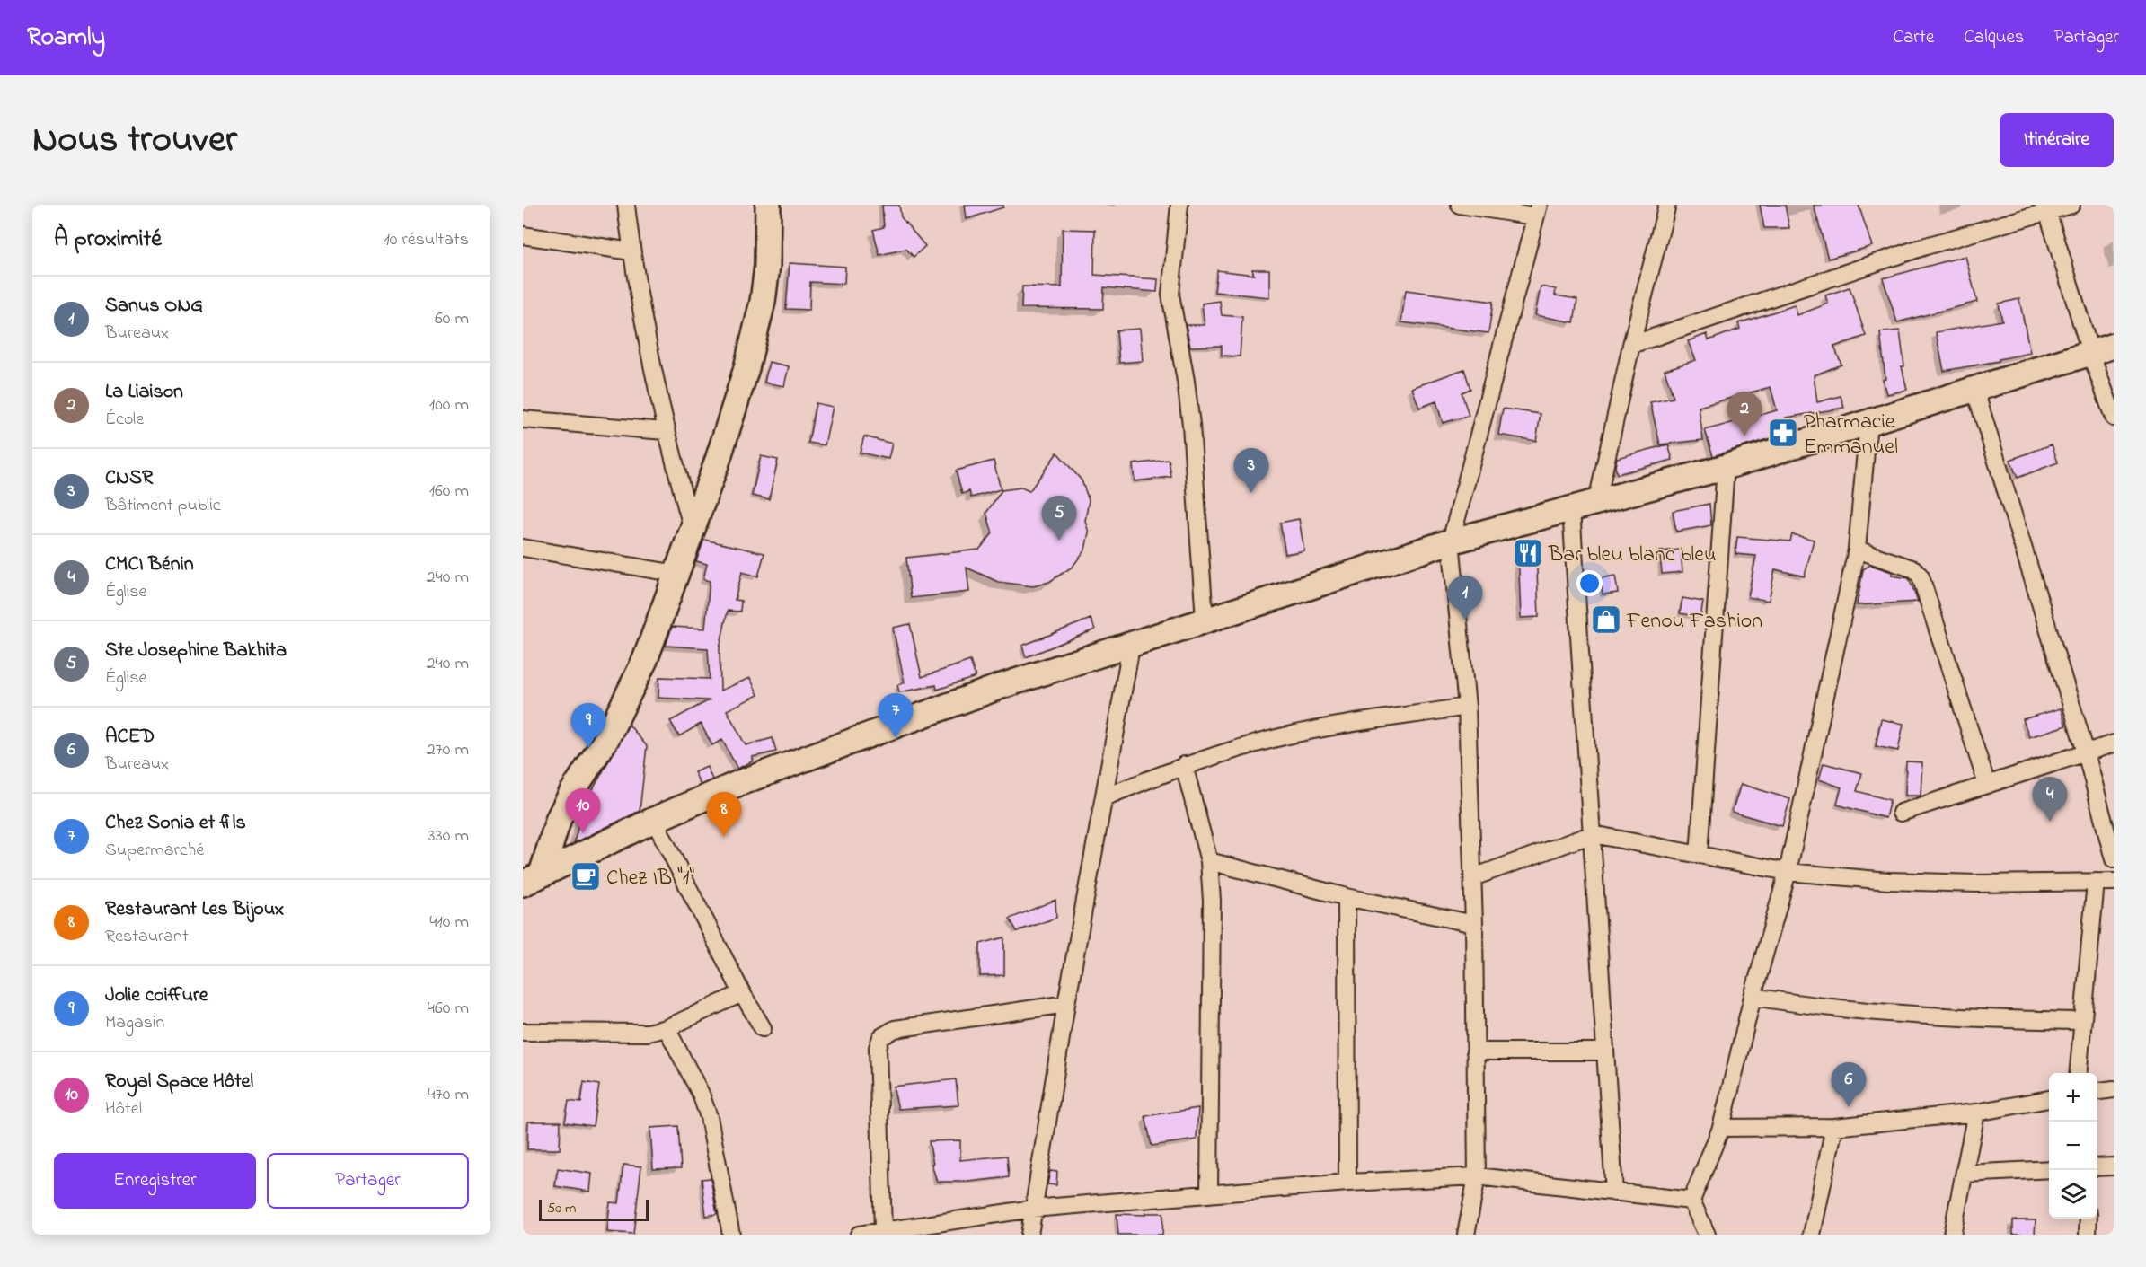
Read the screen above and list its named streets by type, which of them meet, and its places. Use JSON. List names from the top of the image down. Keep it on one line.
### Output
{"places":{"pharmacy":["Pharmacie Emmanuel"],"restaurant":["Bar bleu blanc bleu"],"shop":["Fenou Fashion"],"cafe":["Chez IB \"1\""]},"scale_bar":"50 m","page":{"header":"Roamly","nav":["Carte","Calques","Partager"],"title":"Nous trouver","buttons":["Itinéraire",["Enregistrer","Partager"]],"heading":["À proximité","10 résultats"],"list":[{"mark":"1","name":"Sanus ONG","note":"Bureaux","value":"60 m"},{"mark":"2","name":"La Liaison","note":"École","value":"100 m"},{"mark":"3","name":"CNSR","note":"Bâtiment public","value":"160 m"},{"mark":"4","name":"CMCI Bénin","note":"Église","value":"240 m"},{"mark":"5","name":"Ste Josephine Bakhita","note":"Église","value":"240 m"},{"mark":"6","name":"ACED","note":"Bureaux","value":"270 m"},{"mark":"7","name":"Chez Sonia et fils","note":"Supermarché","value":"330 m"},{"mark":"8","name":"Restaurant Les Bijoux","note":"Restaurant","value":"410 m"},{"mark":"9","name":"Jolie coiffure","note":"Magasin","value":"460 m"},{"mark":"10","name":"Royal Space Hôtel","note":"Hôtel","value":"470 m"}],"pins":["2","3","5","1","7","9","4","10","8","6"],"map_buttons":["+","−"],"scale":"50 m"}}
